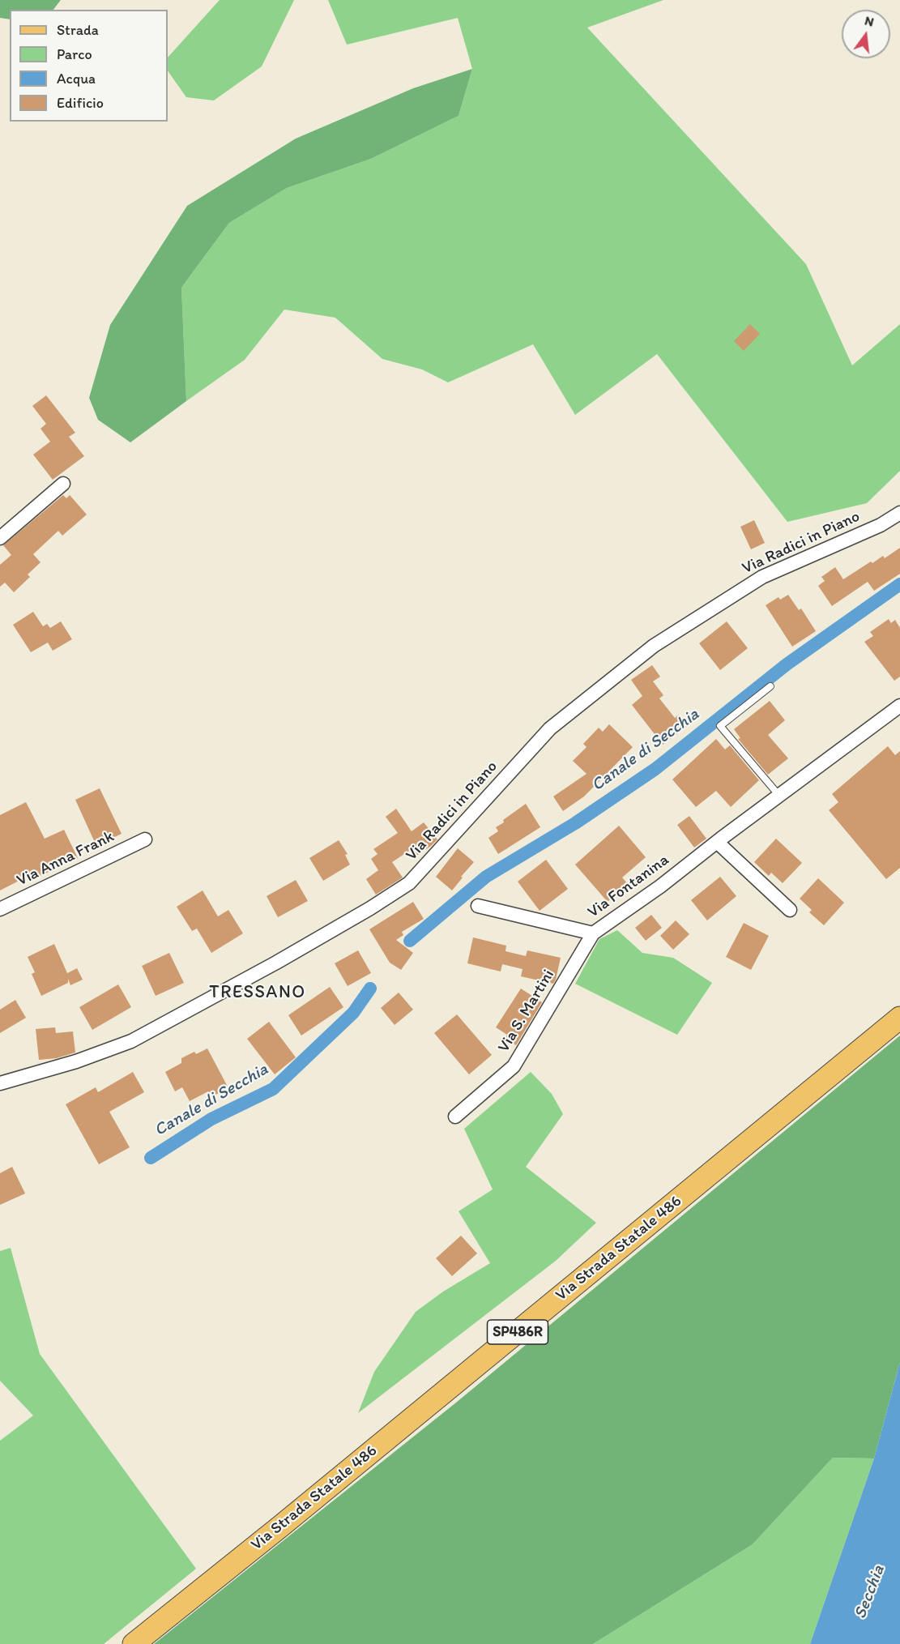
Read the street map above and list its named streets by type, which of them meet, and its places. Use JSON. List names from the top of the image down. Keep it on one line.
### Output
{"streets":{"main road":["Via Strada Statale 486","SP486R"],"street":["Via Radici in Piano","Via Anna Frank","Via Fontanina","Via S. Martini"]},"crossings":[["Via Fontanina","Via S. Martini"]],"districts":["TRESSANO"],"water":["Canale di Secchia","Secchia"],"legend":["Strada","Parco","Acqua","Edificio"],"north":"top"}
